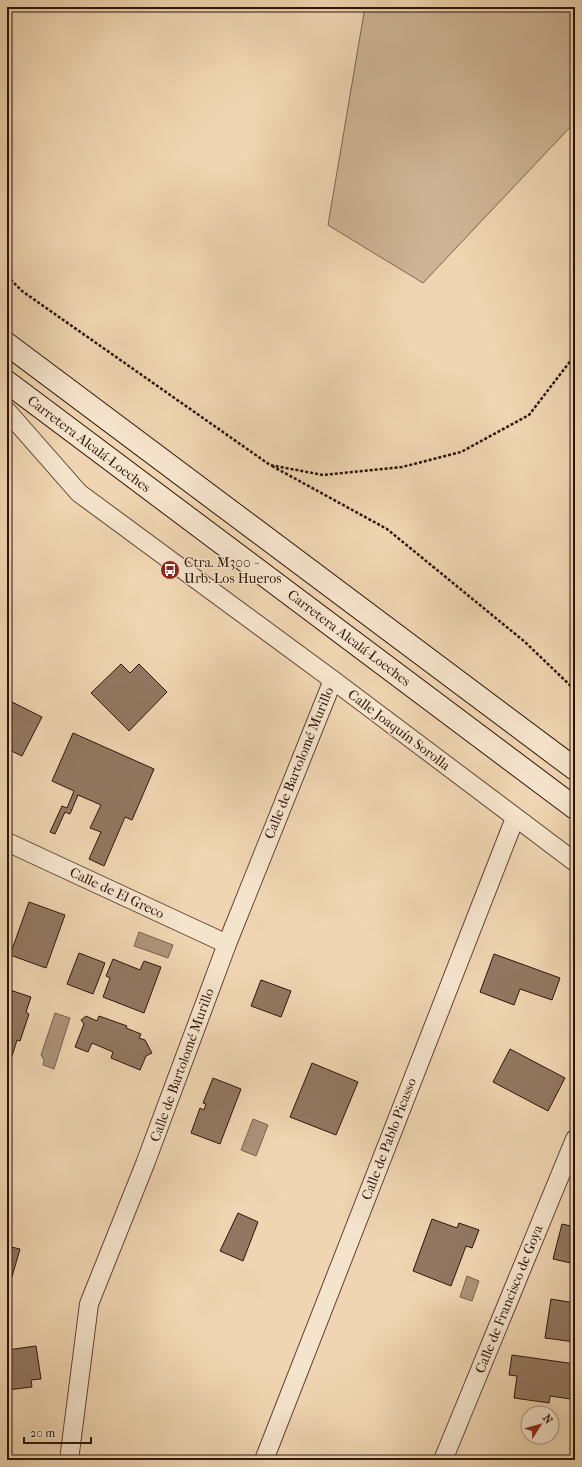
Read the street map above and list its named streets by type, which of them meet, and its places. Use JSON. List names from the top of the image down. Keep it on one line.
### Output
{"streets":{"main road":["Carretera Alcalá-Loeches"],"street":["Calle Joaquín Sorolla","Calle de Bartolomé Murillo","Calle de El Greco","Calle de Pablo Picasso","Calle de Francisco de Goya"]},"crossings":[["Calle Joaquín Sorolla","Calle de Bartolomé Murillo"],["Calle Joaquín Sorolla","Calle de Pablo Picasso"],["Calle de Bartolomé Murillo","Calle de El Greco"]],"places":{"bus stop":["Ctra. M300 - Urb. Los Hueros"]},"scale_bar":"20 m","north":"top right"}
